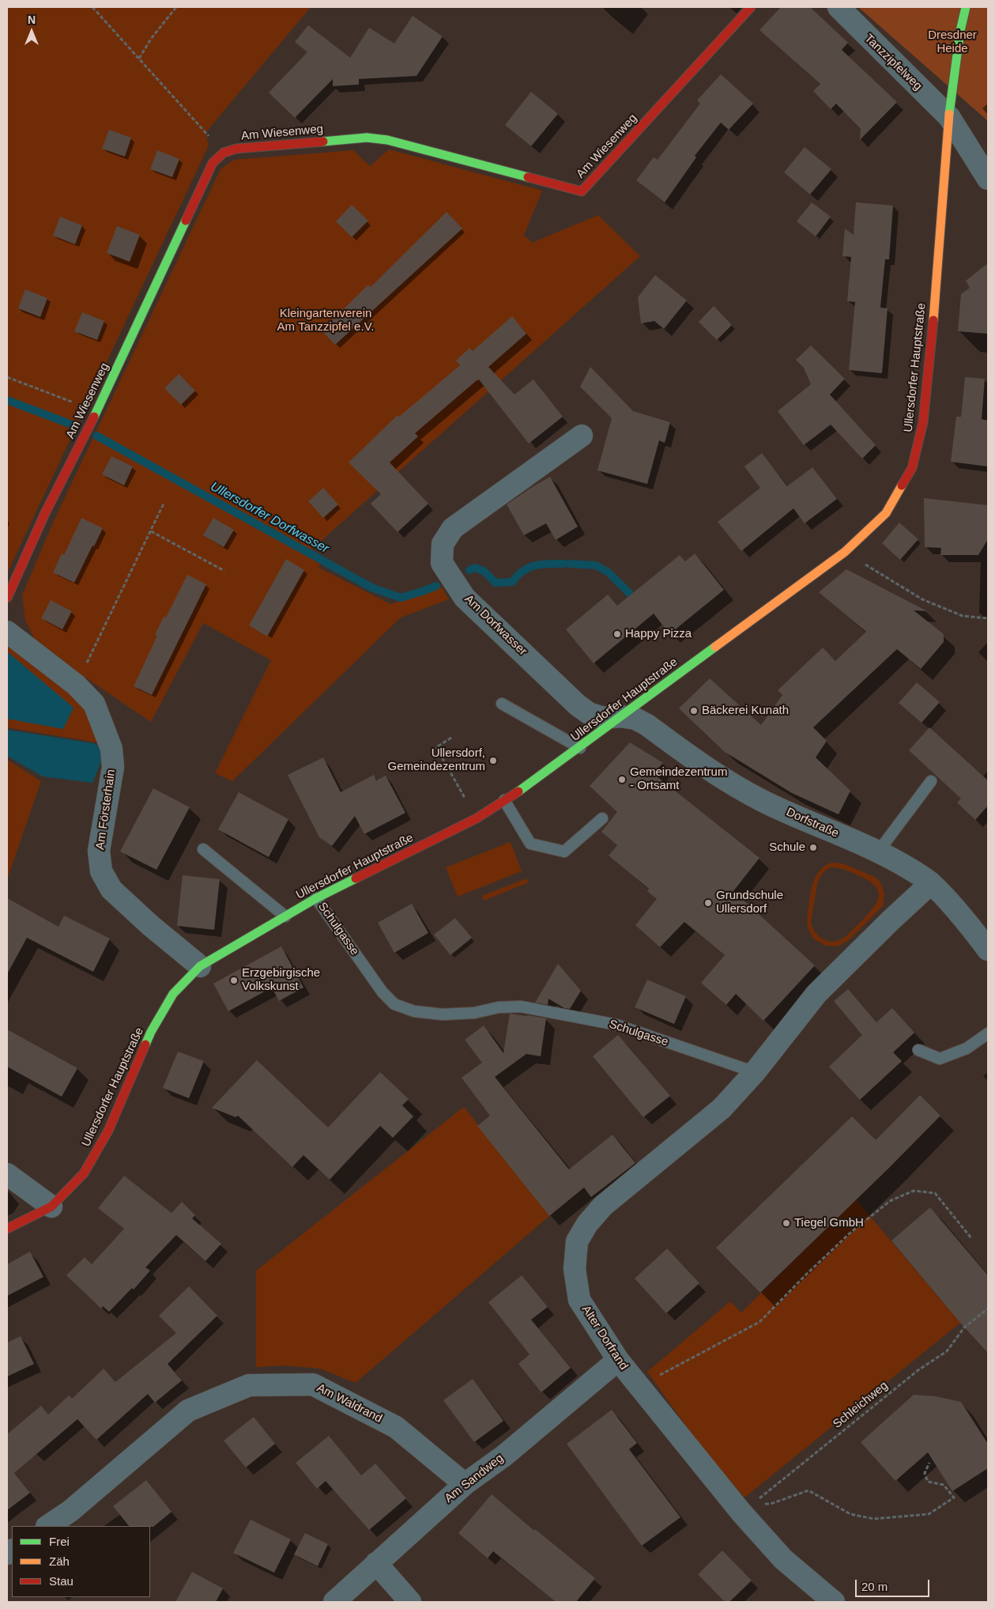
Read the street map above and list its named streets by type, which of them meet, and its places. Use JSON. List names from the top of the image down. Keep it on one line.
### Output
{"streets":{"main road":["Am Wiesenweg","Ullersdorfer Hauptstraße"],"street":["Tanzzipfelweg","Am Dorfwasser","Am Försterhain","Dorfstraße","Alter Dorfrand","Am Waldrand","Am Sandweg"],"lane":["Schulgasse"],"path":["Schleichweg"]},"crossings":[["Tanzzipfelweg","Ullersdorfer Hauptstraße"],["Ullersdorfer Hauptstraße","Am Dorfwasser"],["Ullersdorfer Hauptstraße","Am Försterhain"],["Ullersdorfer Hauptstraße","Dorfstraße"],["Ullersdorfer Hauptstraße","Schulgasse"],["Am Dorfwasser","Dorfstraße"],["Schulgasse","Alter Dorfrand"],["Alter Dorfrand","Schleichweg"],["Alter Dorfrand","Am Sandweg"],["Am Waldrand","Am Sandweg"]],"water":["Ullersdorfer Dorfwasser"],"parks":["Dresdner Heide","Kleingartenverein Am Tanzzipfel e.V."],"places":["Happy Pizza","Bäckerei Kunath","Ullersdorf, Gemeindezentrum","Gemeindezentrum - Ortsamt","Schule","Grundschule Ullersdorf","Erzgebirgische Volkskunst","Tiegel GmbH"],"legend":["Frei","Zäh","Stau"],"scale_bar":"20 m","north":"top"}
